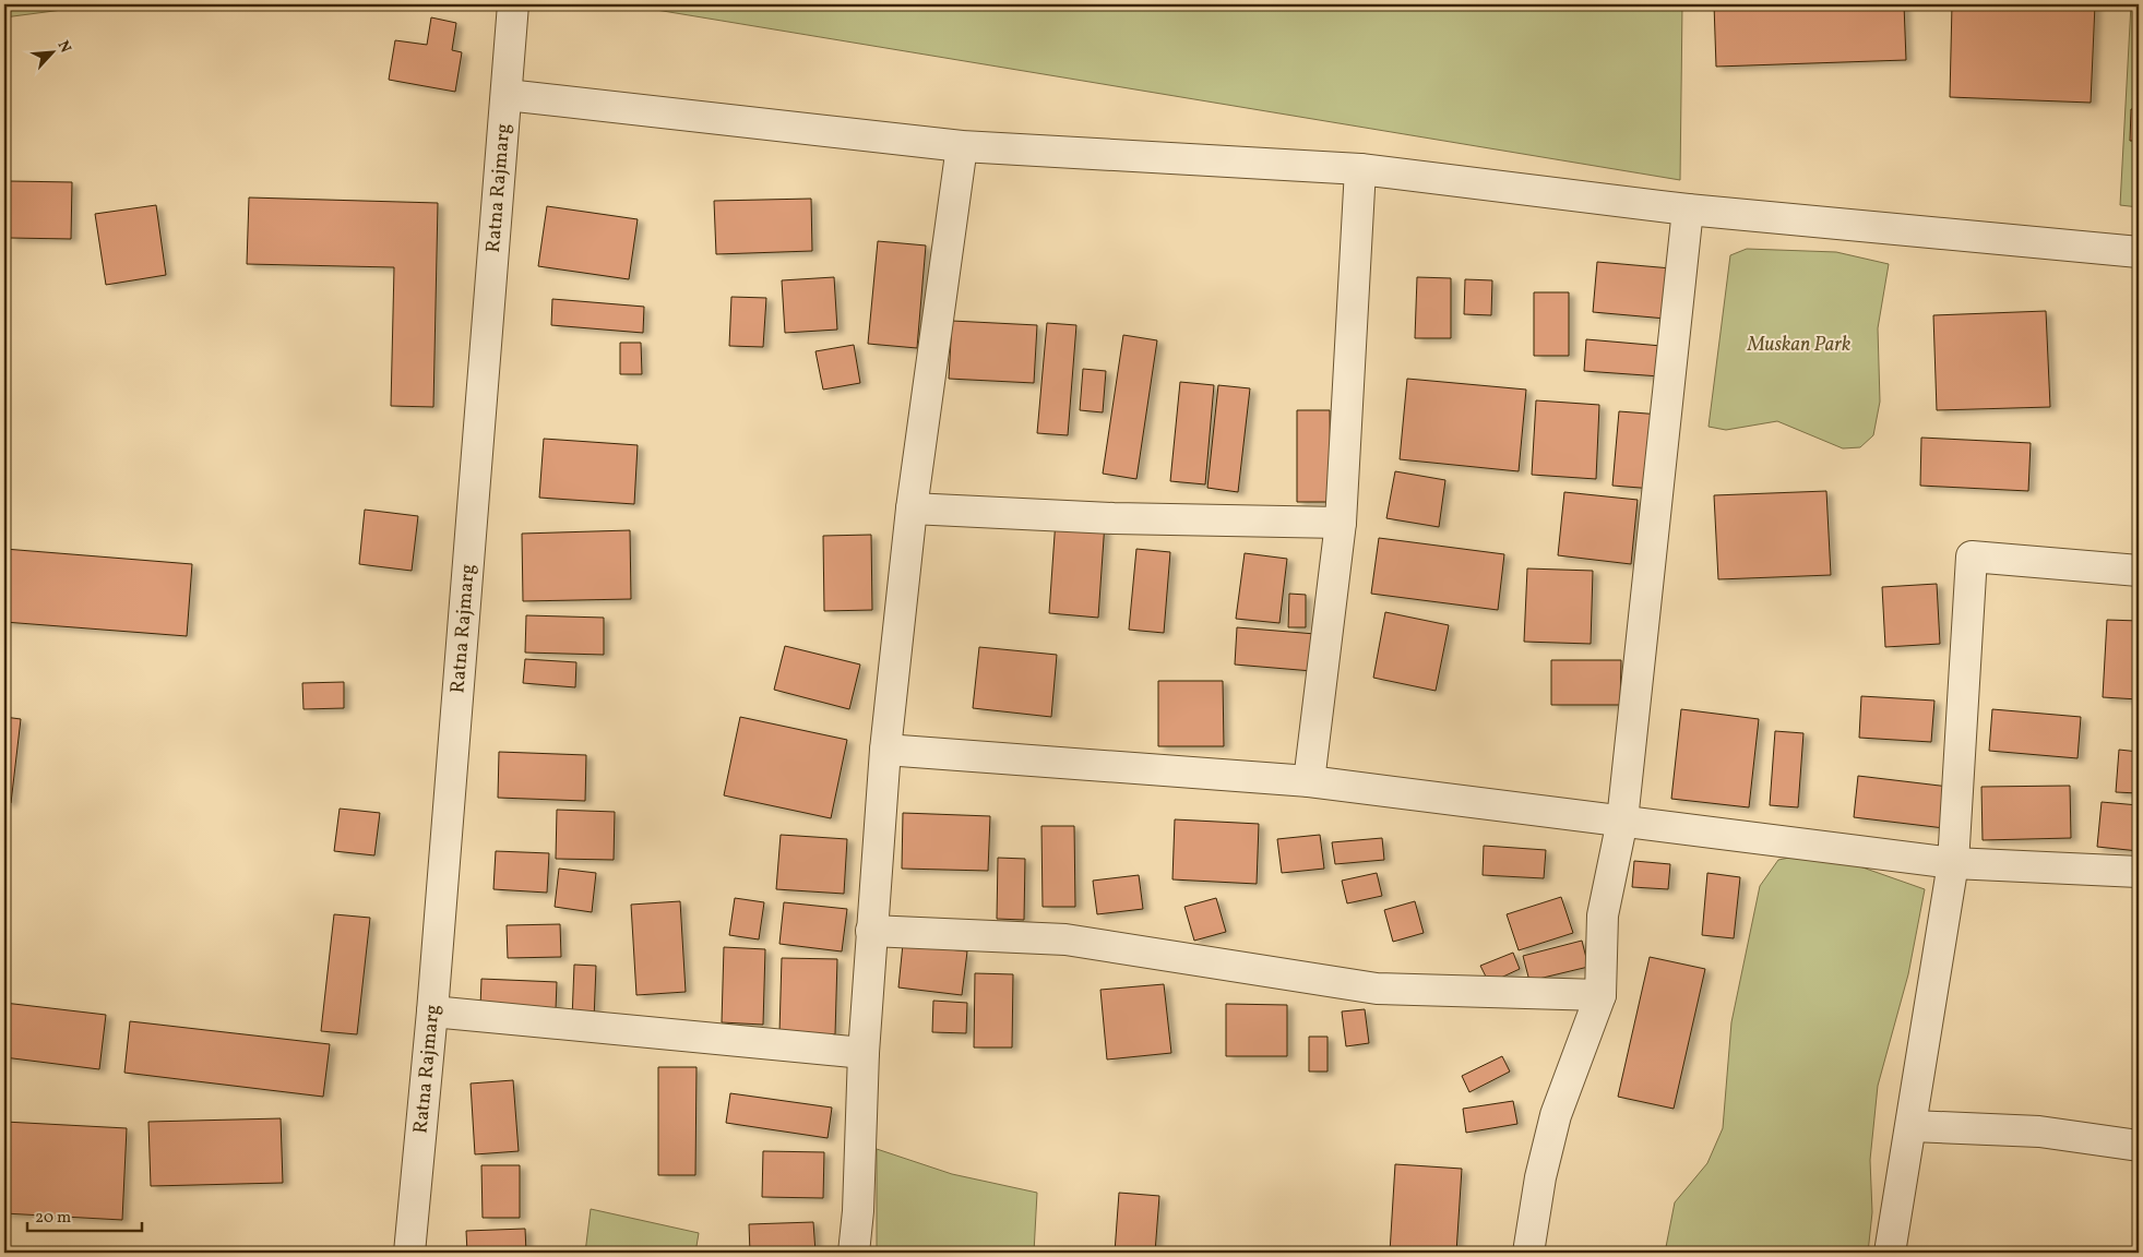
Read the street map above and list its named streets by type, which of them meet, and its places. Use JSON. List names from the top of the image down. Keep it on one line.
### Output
{"streets":{"street":["Ratna Rajmarg"]},"parks":["Muskan Park"],"scale_bar":"20 m","north":"top right"}
